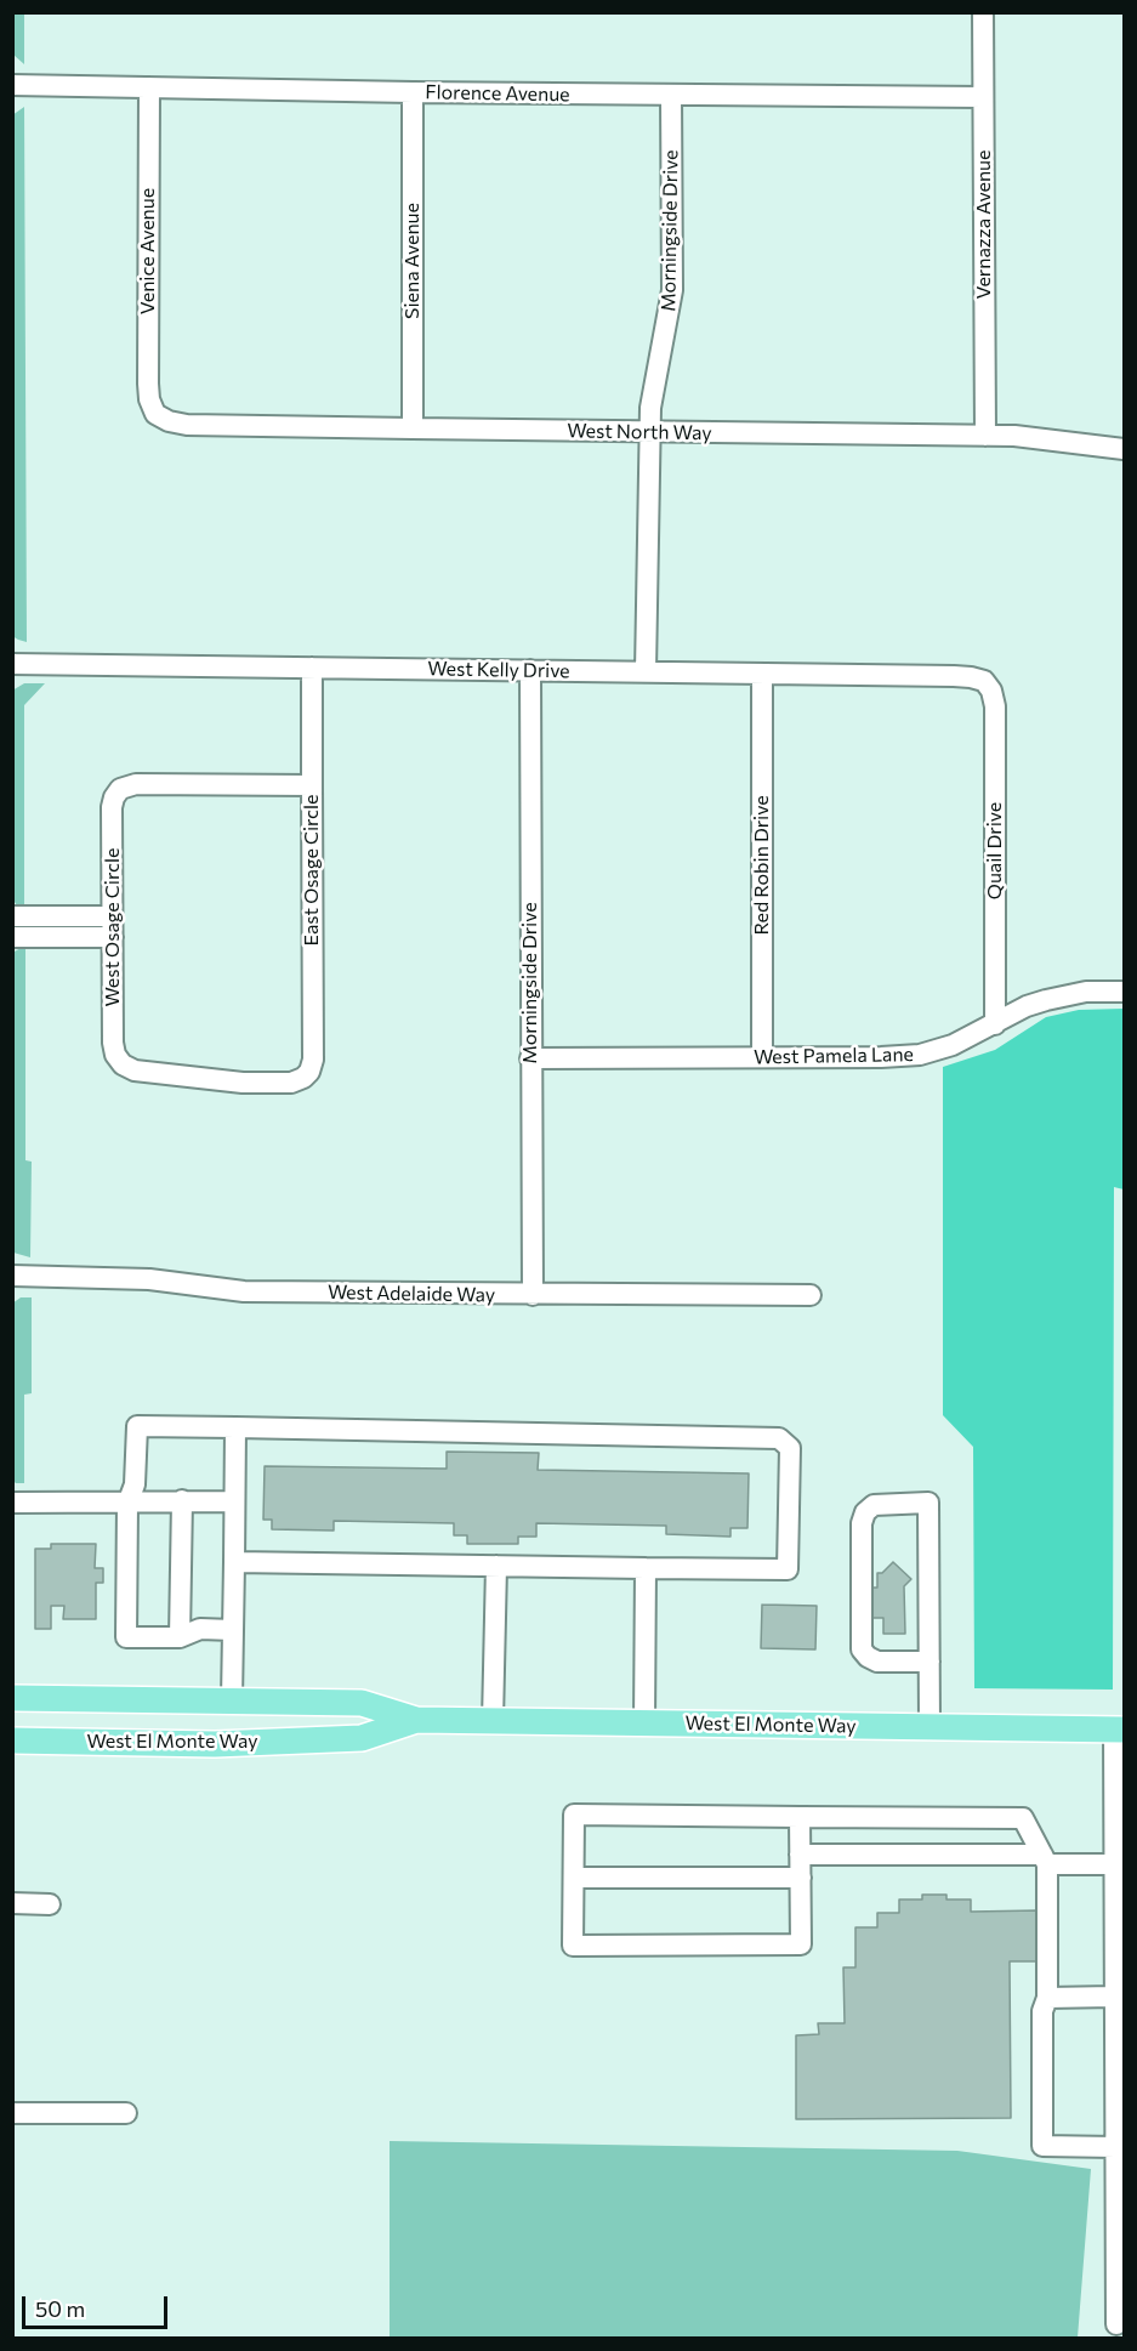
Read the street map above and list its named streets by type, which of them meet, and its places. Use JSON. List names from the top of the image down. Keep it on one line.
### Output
{"streets":{"main road":["West El Monte Way"],"street":["Florence Avenue","Vernazza Avenue","Morningside Drive","Venice Avenue","Siena Avenue","West North Way","West Kelly Drive","Quail Drive","Red Robin Drive","East Osage Circle","West Osage Circle","West Pamela Lane","West Adelaide Way"]},"crossings":[["Florence Avenue","Vernazza Avenue"],["Florence Avenue","Morningside Drive"],["Florence Avenue","Venice Avenue"],["Florence Avenue","Siena Avenue"],["Vernazza Avenue","West North Way"],["Morningside Drive","West North Way"],["Morningside Drive","West Kelly Drive"],["Morningside Drive","West Pamela Lane"],["Morningside Drive","West Adelaide Way"],["Venice Avenue","West North Way"],["Siena Avenue","West North Way"],["West Kelly Drive","Quail Drive"],["West Kelly Drive","Red Robin Drive"],["West Kelly Drive","East Osage Circle"],["Quail Drive","West Pamela Lane"],["Red Robin Drive","West Pamela Lane"],["East Osage Circle","West Osage Circle"]],"scale_bar":"50 m"}
